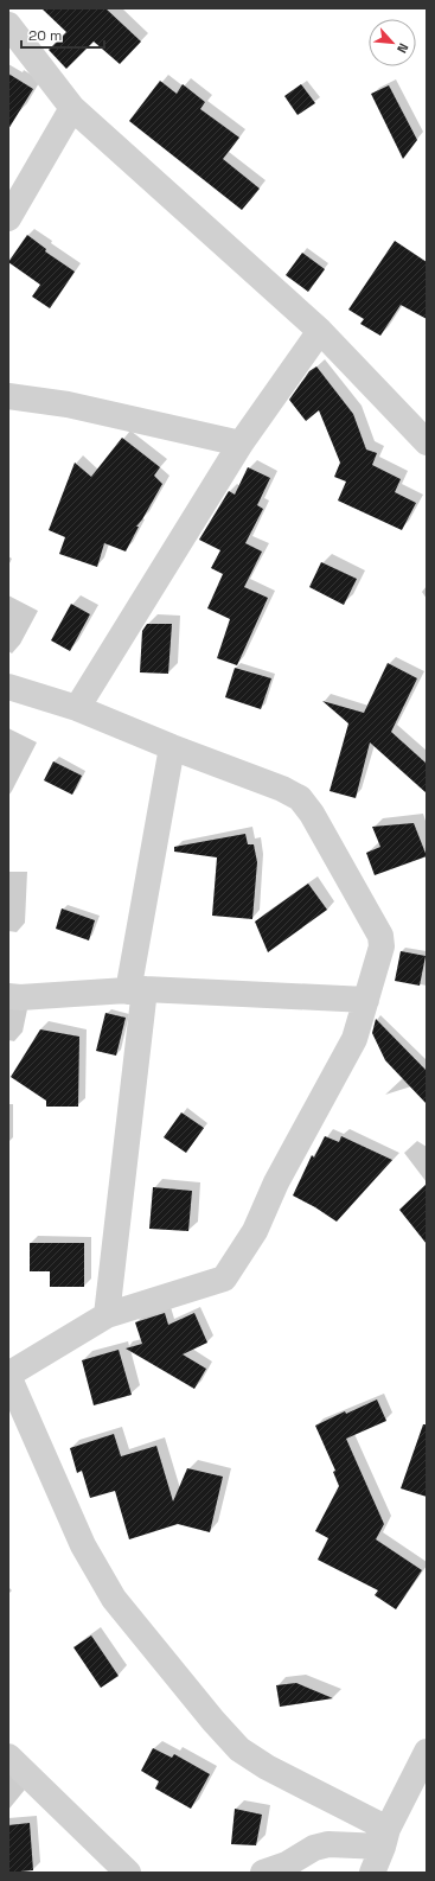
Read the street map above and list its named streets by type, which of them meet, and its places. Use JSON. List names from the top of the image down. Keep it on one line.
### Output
{"scale_bar":"20 m","north":"bottom right"}
